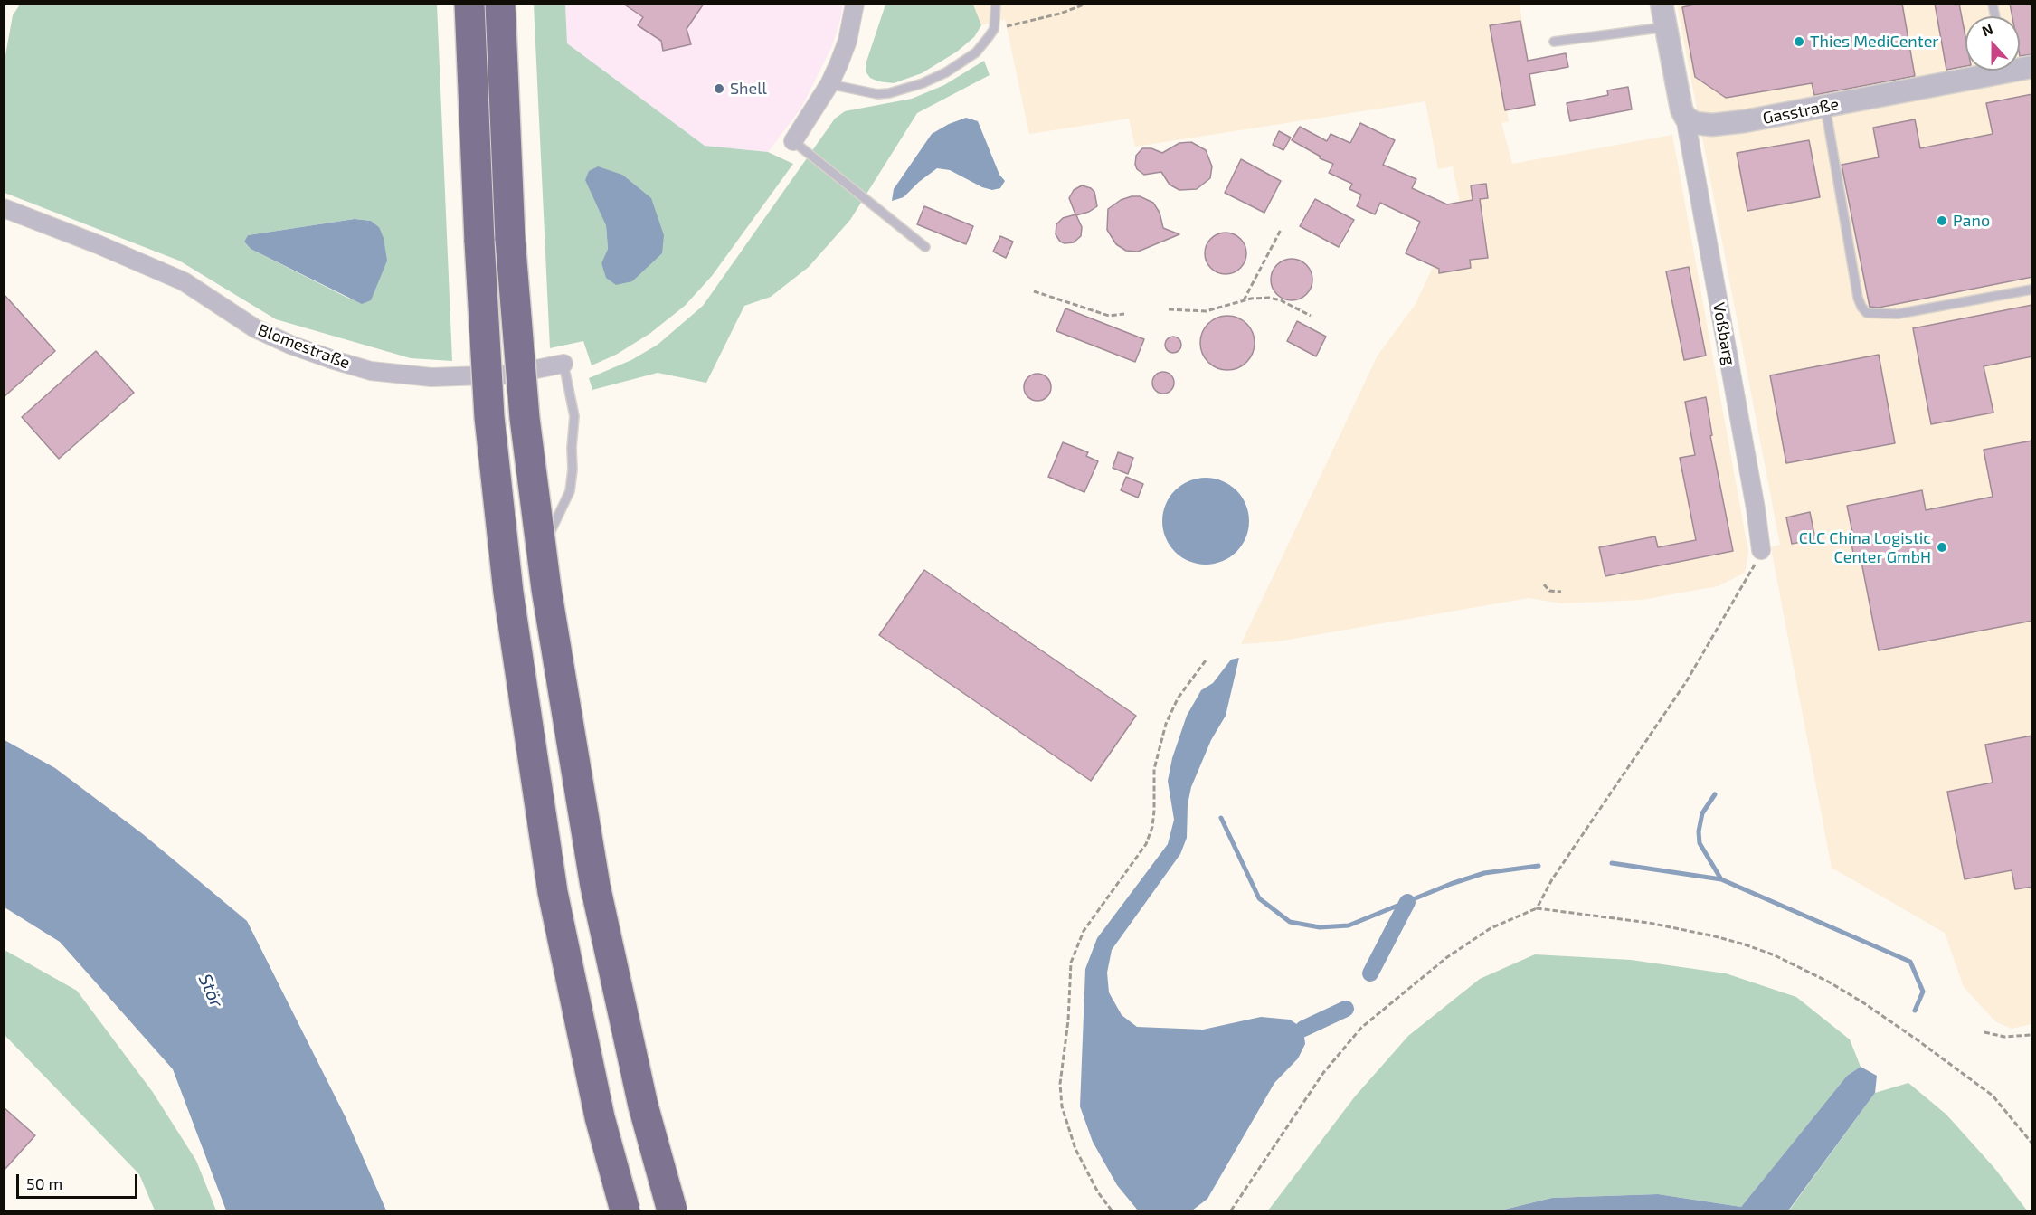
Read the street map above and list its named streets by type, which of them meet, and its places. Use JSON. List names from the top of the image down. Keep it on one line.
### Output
{"streets":{"street":["Gasstraße","Voßbarg","Blomestraße"]},"crossings":[["Gasstraße","Voßbarg"]],"water":["Stör"],"places":["Thies MediCenter","Shell","Pano","CLC China Logistic Center GmbH"],"scale_bar":"50 m","north":"top"}
